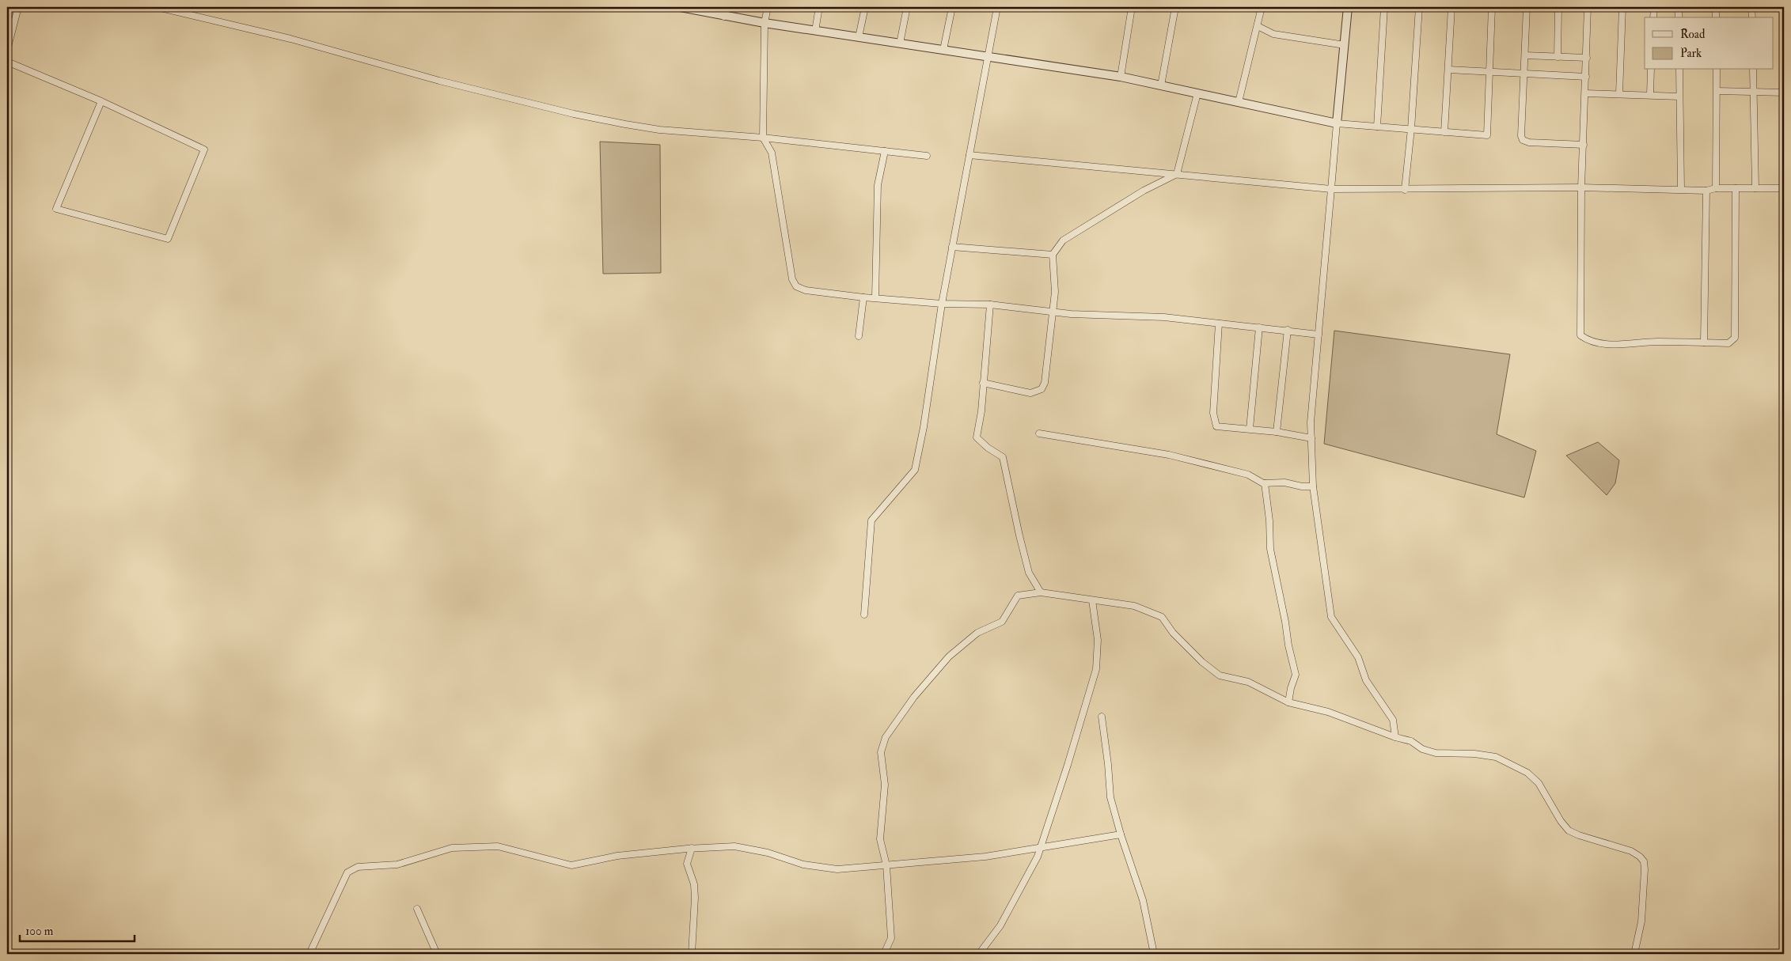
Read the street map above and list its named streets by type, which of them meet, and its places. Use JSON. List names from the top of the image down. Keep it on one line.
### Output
{"legend":["Road","Park"],"scale_bar":"100 m"}
